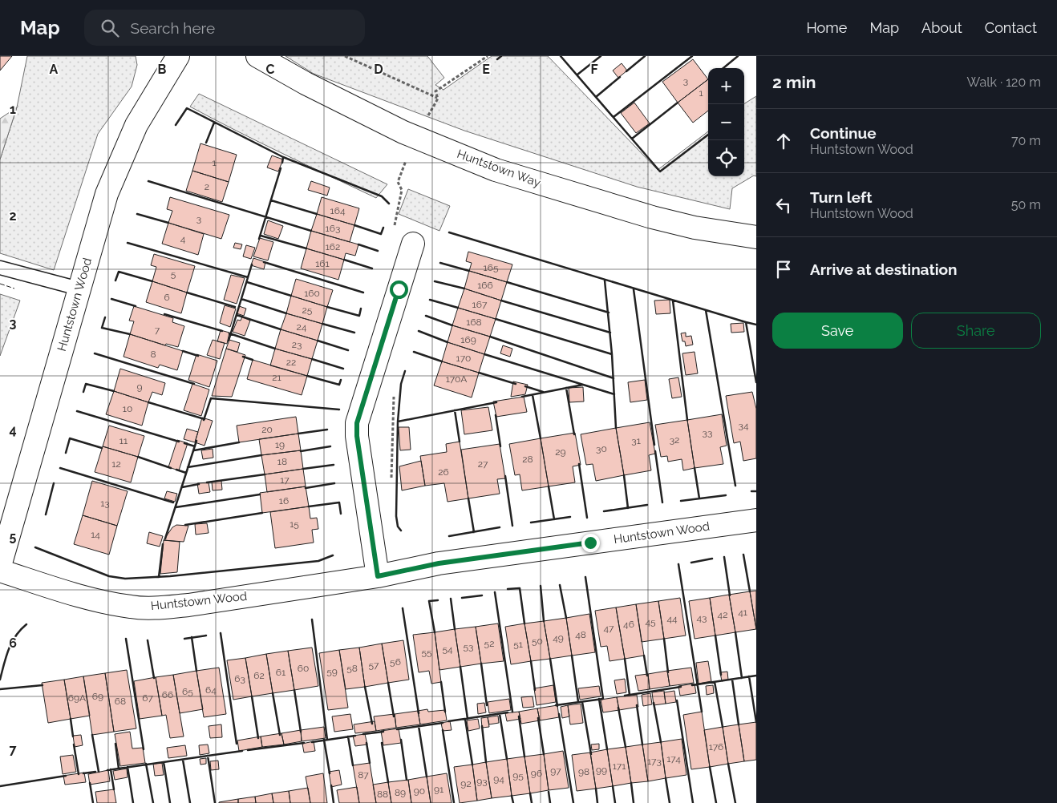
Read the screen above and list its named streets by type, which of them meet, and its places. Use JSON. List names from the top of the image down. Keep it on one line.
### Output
{"streets":{"street":["Huntstown Way","Huntstown Wood"]},"house_numbers":["3","1","1","2","164","3","163","4","162","161","165","5","166","160","6","167","25","168","24","7","169","23","8","170","22","21","170A","9","10","34","20","33","32","11","31","19","30","29","28","18","12","27","26","17","16","13","15","14","41","42","43","44","45","46","47","48","49","50","52","51","53","54","55","56","57","60","58","59","61","62","63","64","65","66","69","69A","67","68","176","174","173","171","99","97","98","96","87","95","94","93","92","91","90","89","88"],"page":{"header":"Map","search":"Search here","nav":["Home","Map","About","Contact"],"heading":["2 min","Walk · 120 m"],"map_buttons":["+","−"],"list":[["Continue","Huntstown Wood","70 m"],["Turn left","Huntstown Wood","50 m"],"Arrive at destination"],"buttons":["Save","Share"]},"grid":{"columns":["A","B","C","D","E","F"],"rows":["1","2","3","4","5","6","7"]}}
